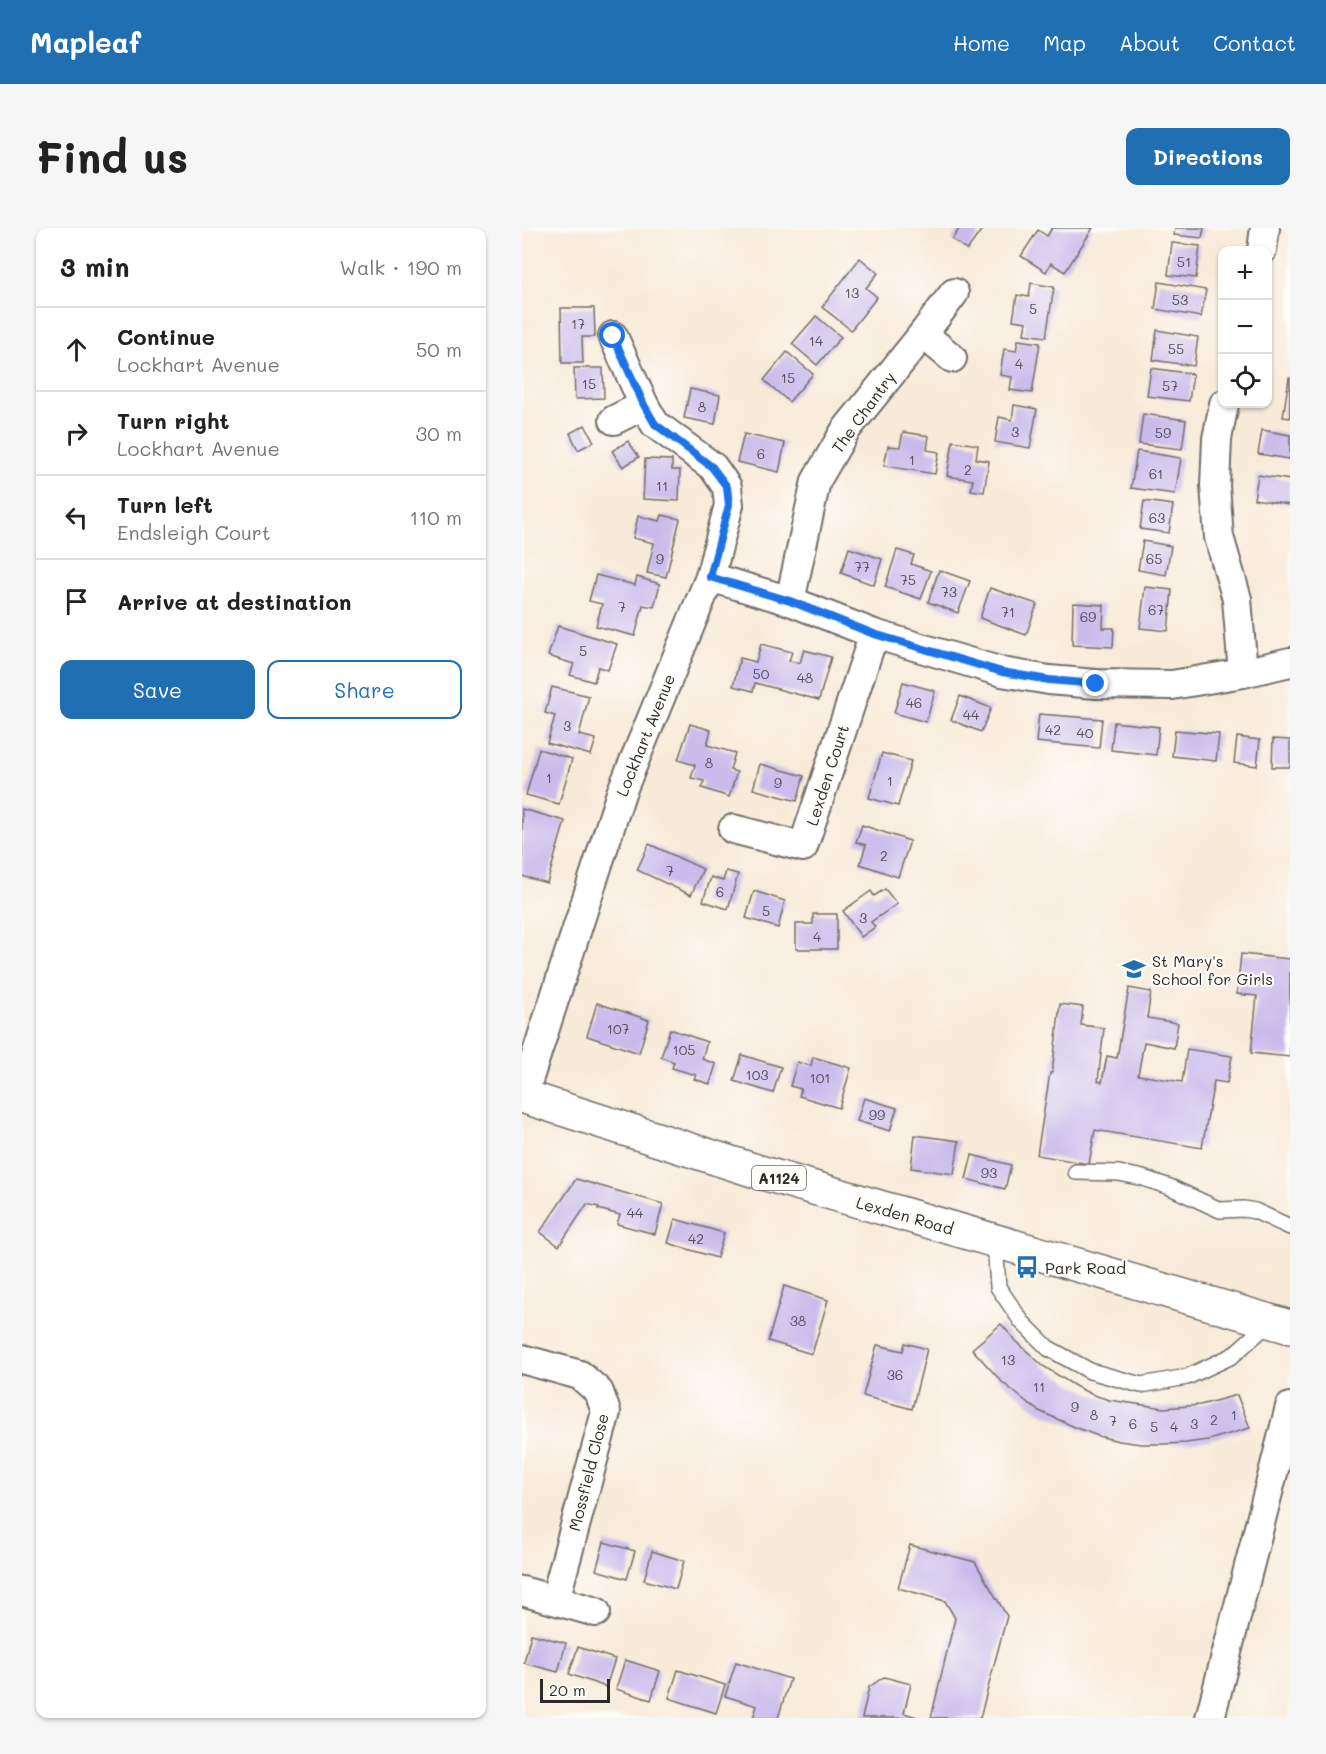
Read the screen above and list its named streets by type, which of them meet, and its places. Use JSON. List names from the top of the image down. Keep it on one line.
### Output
{"streets":{"main road":["A1124","Lexden Road"],"street":["The Chantry","Lockhart Avenue","Lexden Court","Mossfield Close"]},"crossings":[["Lockhart Avenue","Lexden Road"]],"places":{"school or university":["St Mary's School for Girls"],"bus stop":["Park Road"]},"house_numbers":["51","13","53","5","17","14","55","4","15","15","57","8","3","59","6","1","2","61","11","63","9","65","77","75","73","7","67","71","69","5","50","48","46","44","3","42","40","8","1","1","9","2","7","6","5","3","4","107","105","103","101","99","93","44","42","38","13","36","11","9","8","1","2","7","6","3","5","4"],"scale_bar":"20 m","page":{"header":"Mapleaf","nav":["Home","Map","About","Contact"],"buttons":["Directions",["Save","Share"]],"title":"Find us","heading":["3 min","Walk · 190 m"],"map_buttons":["+","−"],"list":[["Continue","Lockhart Avenue","50 m"],["Turn right","Lockhart Avenue","30 m"],["Turn left","Endsleigh Court","110 m"],"Arrive at destination"],"scale":"20 m"}}
